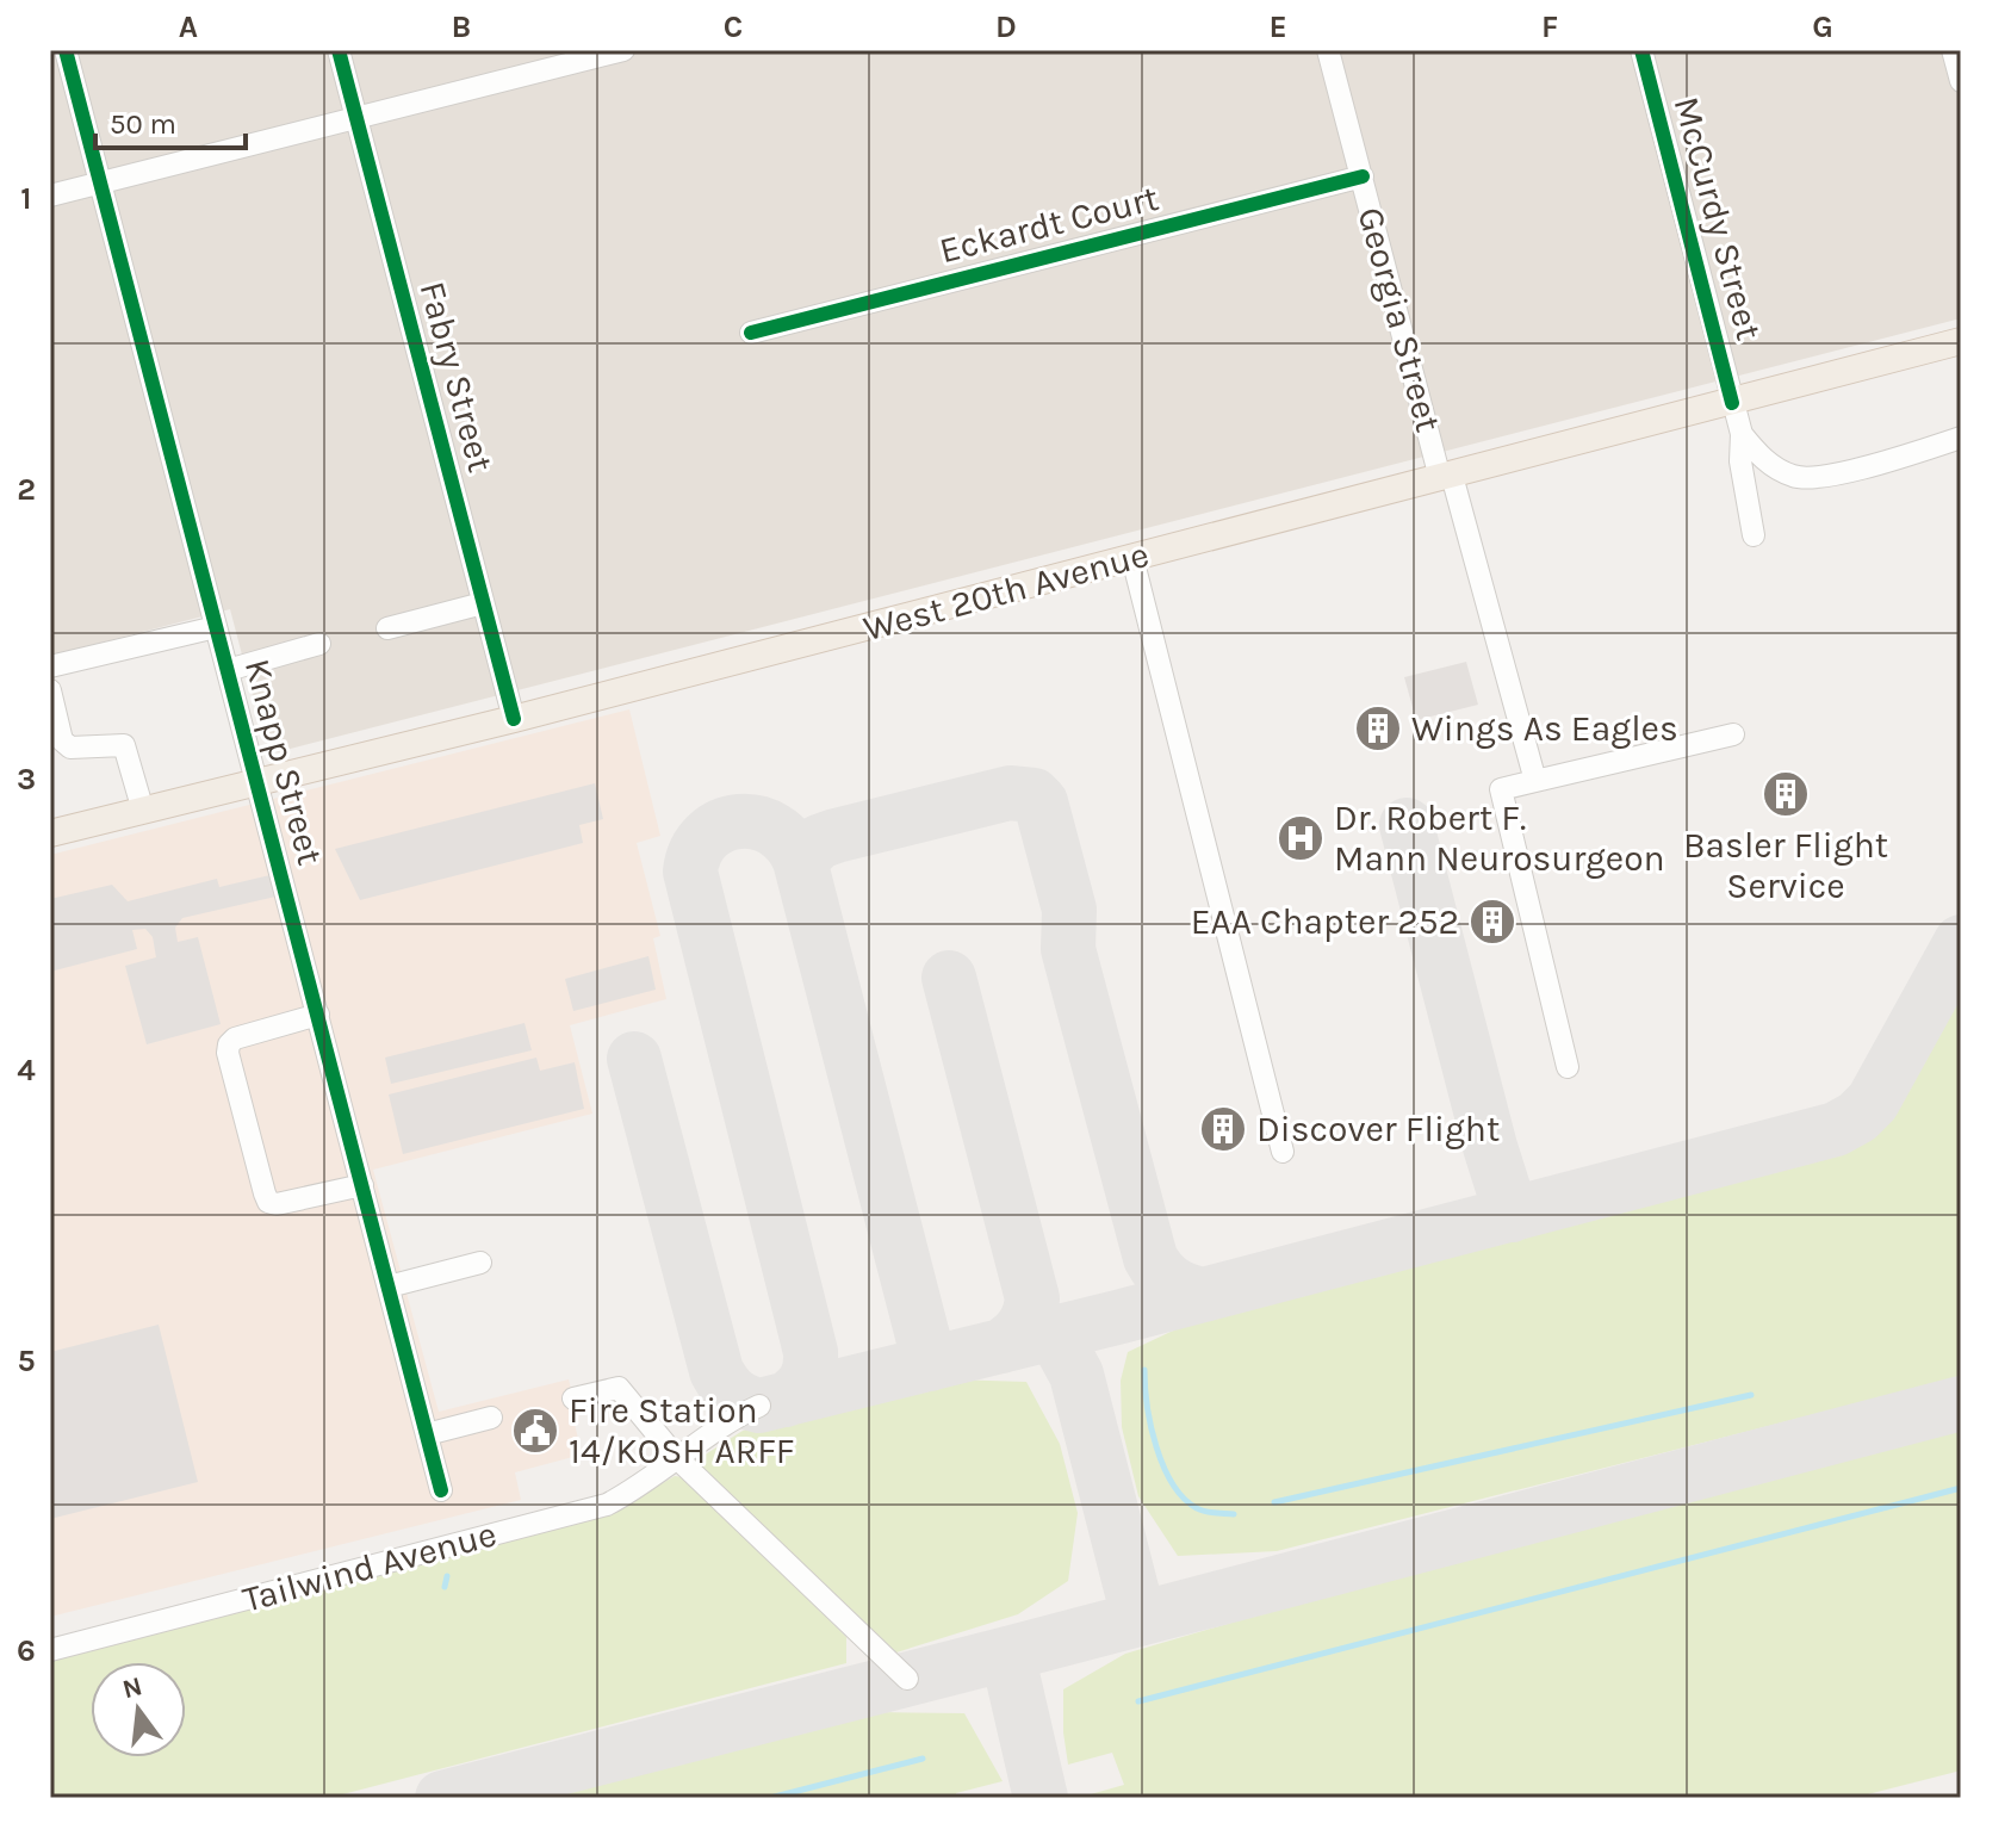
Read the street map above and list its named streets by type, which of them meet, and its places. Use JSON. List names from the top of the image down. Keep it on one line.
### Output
{"streets":{"main road":["West 20th Avenue"],"street":["McCurdy Street","Eckardt Court","Georgia Street","Fabry Street","Knapp Street","Tailwind Avenue"]},"crossings":[["McCurdy Street","West 20th Avenue"],["Eckardt Court","Georgia Street"],["Georgia Street","West 20th Avenue"],["Fabry Street","West 20th Avenue"],["West 20th Avenue","Knapp Street"]],"places":{"building":["Wings As Eagles","Basler Flight Service","EAA Chapter 252","Discover Flight"],"hospital":["Dr. Robert F. Mann Neurosurgeon"],"public building":["Fire Station 14/KOSH ARFF"]},"scale_bar":"50 m","north":"top","grid":{"columns":["A","B","C","D","E","F","G"],"rows":["1","2","3","4","5","6"]}}
